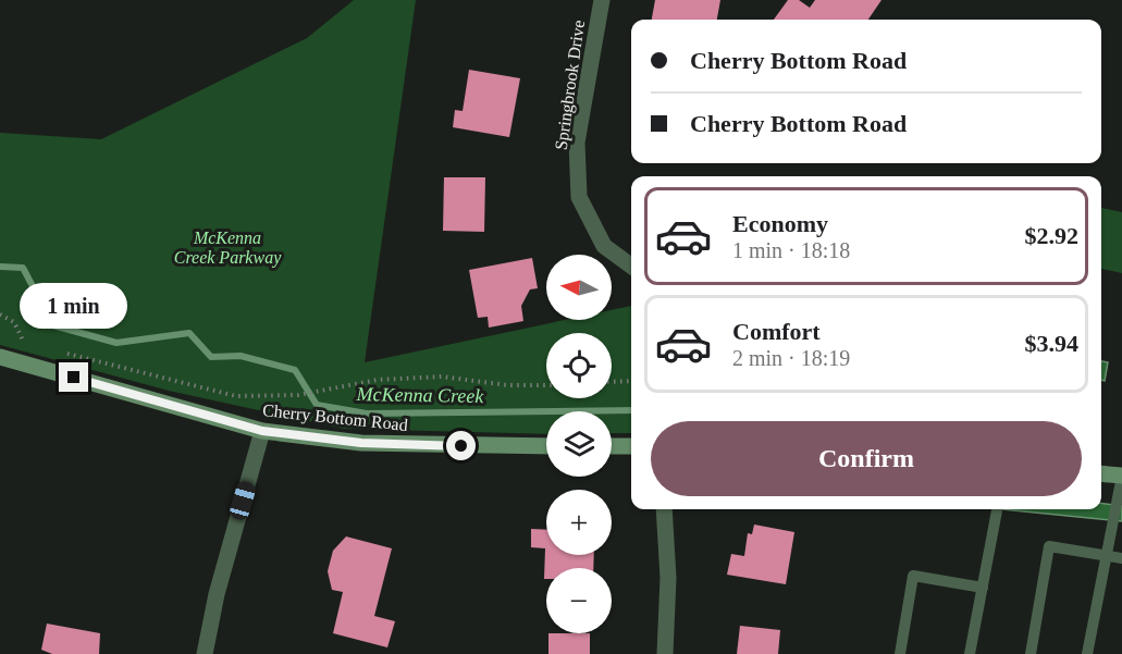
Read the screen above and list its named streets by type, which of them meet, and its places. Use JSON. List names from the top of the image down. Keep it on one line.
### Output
{"streets":{"main road":["Cherry Bottom Road"],"street":["Springbrook Drive"]},"water":["McKenna Creek"],"parks":["McKenna Creek Parkway"],"north":"left","page":{"banner":["Cherry Bottom Road","Cherry Bottom Road"],"list":[{"name":"Economy","note":"1 min · 18:18","value":"$2.92"},{"name":"Comfort","note":"2 min · 18:19","value":"$3.94"}],"map_buttons":["+","−"],"bubble":"1 min","buttons":"Confirm"}}
